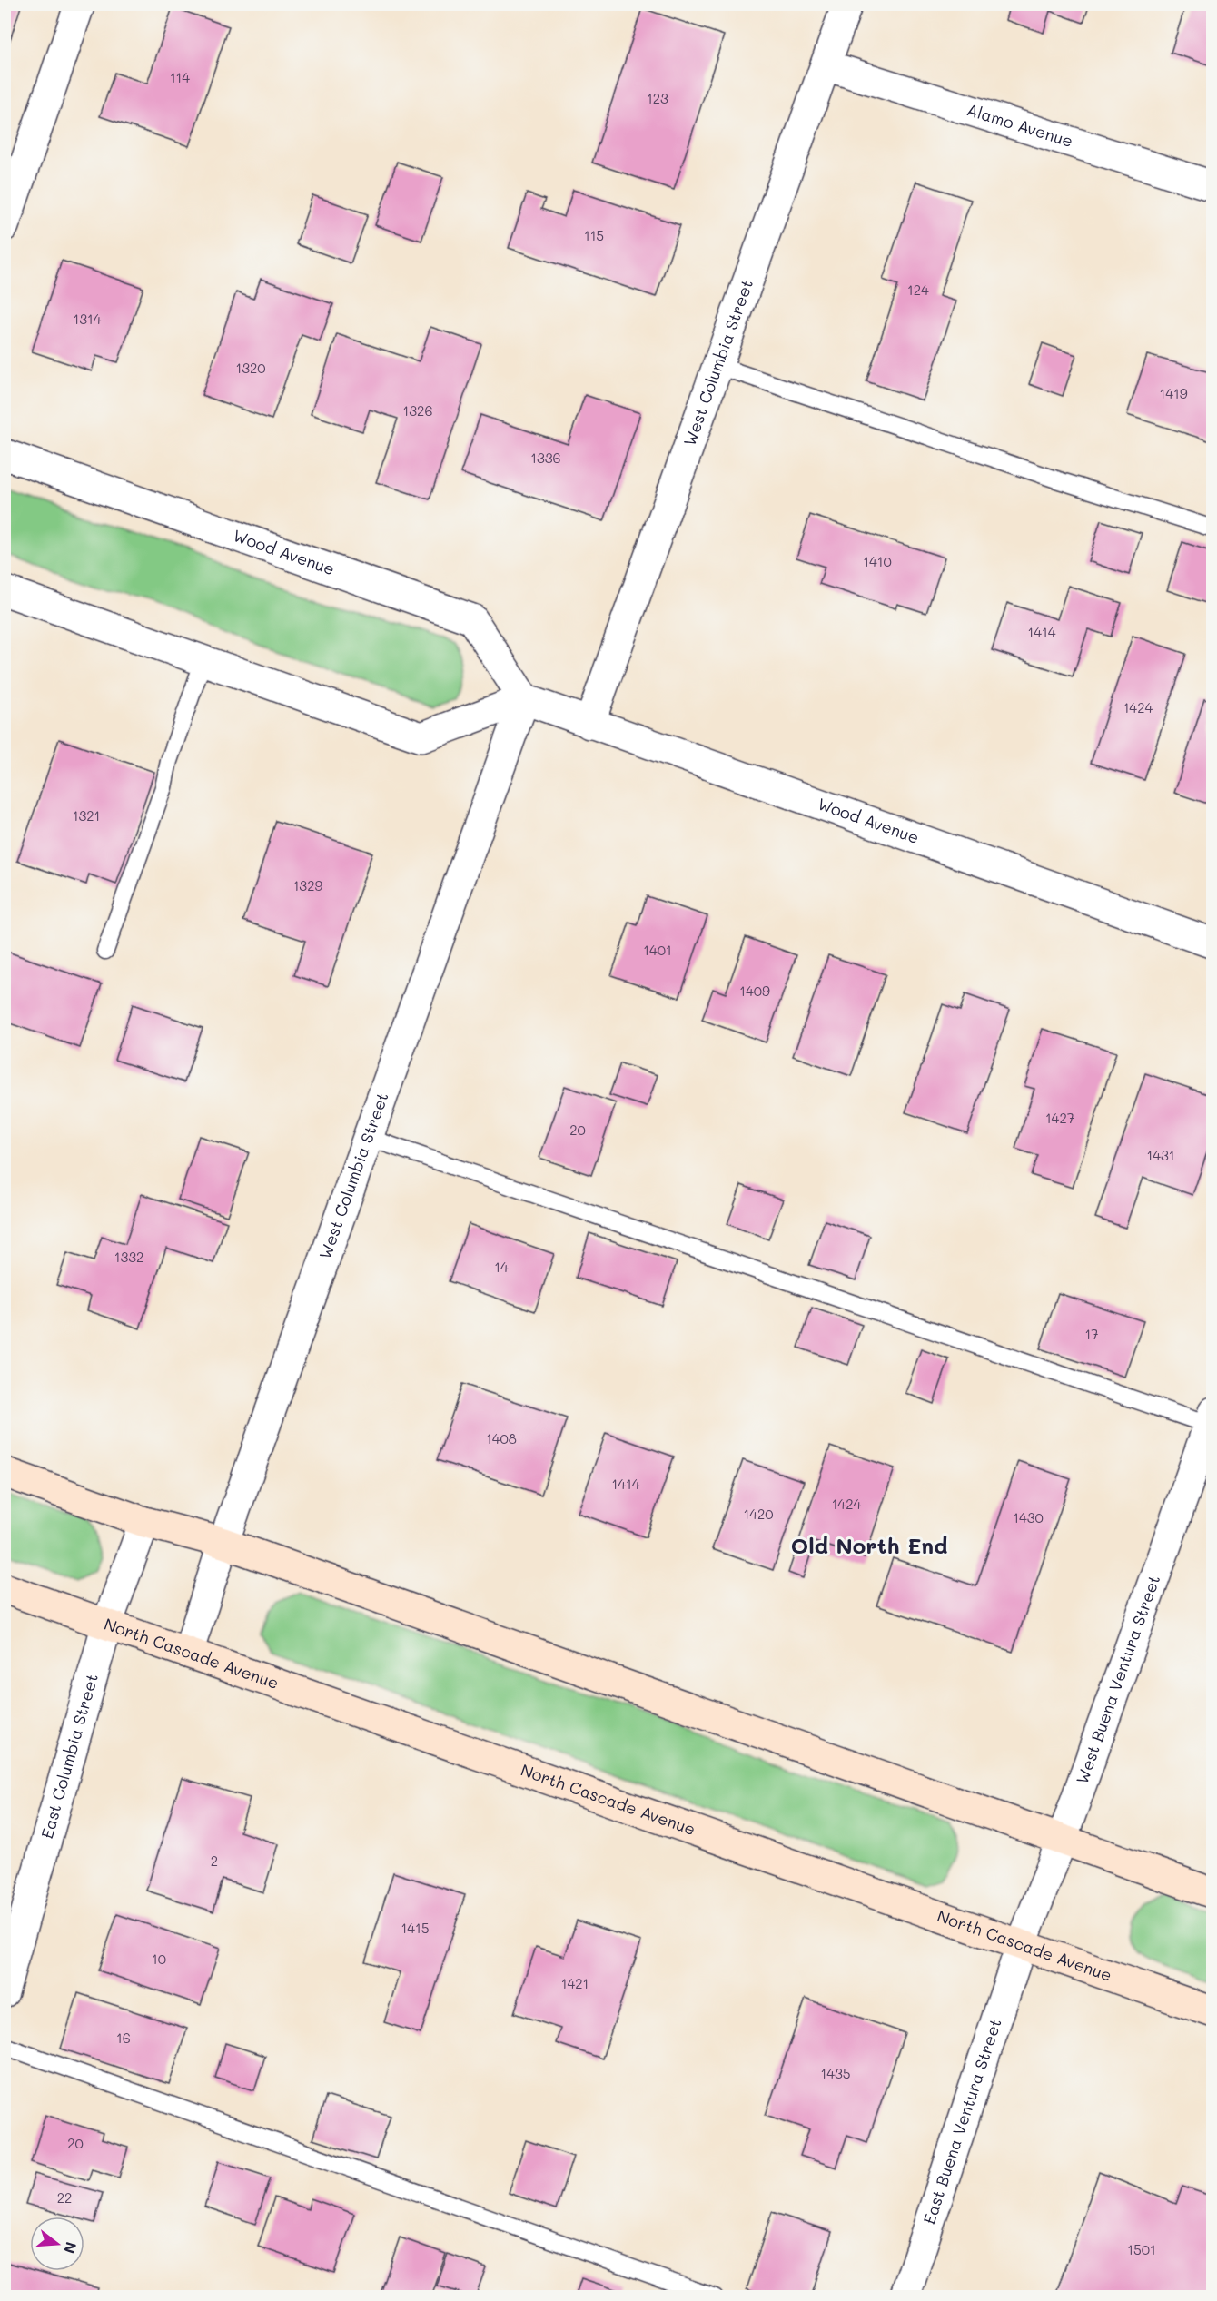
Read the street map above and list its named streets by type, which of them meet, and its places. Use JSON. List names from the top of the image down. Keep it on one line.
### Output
{"streets":{"main road":["North Cascade Avenue"],"street":["Alamo Avenue","West Columbia Street","Wood Avenue","West Buena Ventura Street","East Columbia Street","East Buena Ventura Street"]},"crossings":[["Alamo Avenue","West Columbia Street"],["West Columbia Street","Wood Avenue"],["West Columbia Street","North Cascade Avenue"],["North Cascade Avenue","West Buena Ventura Street"],["North Cascade Avenue","East Columbia Street"],["North Cascade Avenue","East Buena Ventura Street"],["West Buena Ventura Street","East Buena Ventura Street"]],"districts":["Old North End"],"house_numbers":["114","123","115","124","1314","1320","1419","1326","1336","1410","1414","1424","1321","1329","1401","1409","1427","20","1431","1332","14","17","1408","1414","1424","1420","1430","2","1415","10","1421","16","1435","20","22","1501"],"north":"right"}
